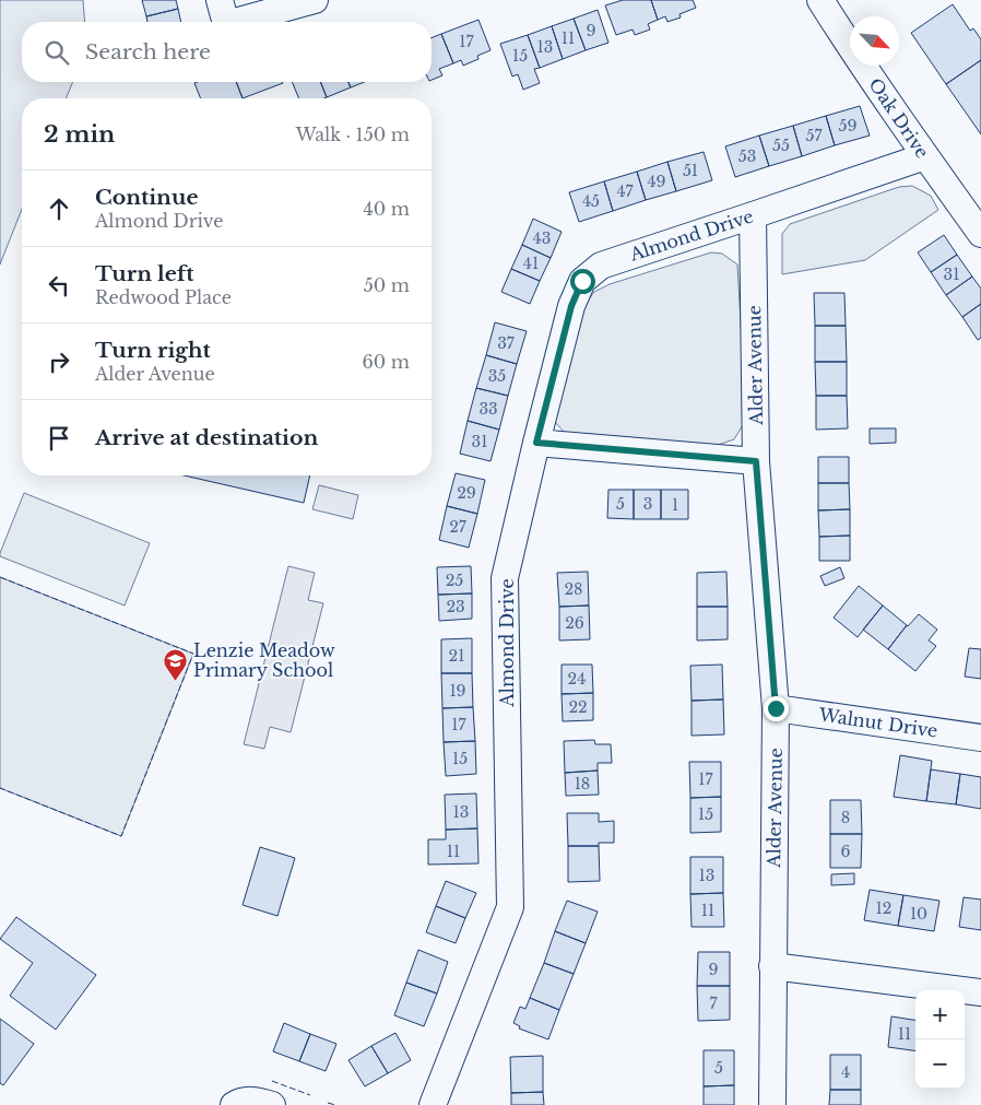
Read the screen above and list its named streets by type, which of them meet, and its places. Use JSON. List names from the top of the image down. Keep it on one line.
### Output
{"streets":{"street":["Oak Drive","Almond Drive","Alder Avenue","Walnut Drive"]},"crossings":[["Oak Drive","Almond Drive"],["Almond Drive","Alder Avenue"],["Alder Avenue","Walnut Drive"]],"places":{"school or university":["Lenzie Meadow Primary School"]},"house_numbers":["9","11","17","13","15","59","57","55","53","51","49","47","45","43","41","31","37","35","33","31","29","5","3","1","27","25","28","23","26","21","24","19","22","17","15","17","18","13","15","8","11","6","13","12","11","10","9","7","11","5","4"],"north":"bottom right","page":{"search":"Search here","heading":["2 min","Walk · 150 m"],"list":[["Continue","Almond Drive","40 m"],["Turn left","Redwood Place","50 m"],["Turn right","Alder Avenue","60 m"],"Arrive at destination"],"map_buttons":["+","−"]}}
